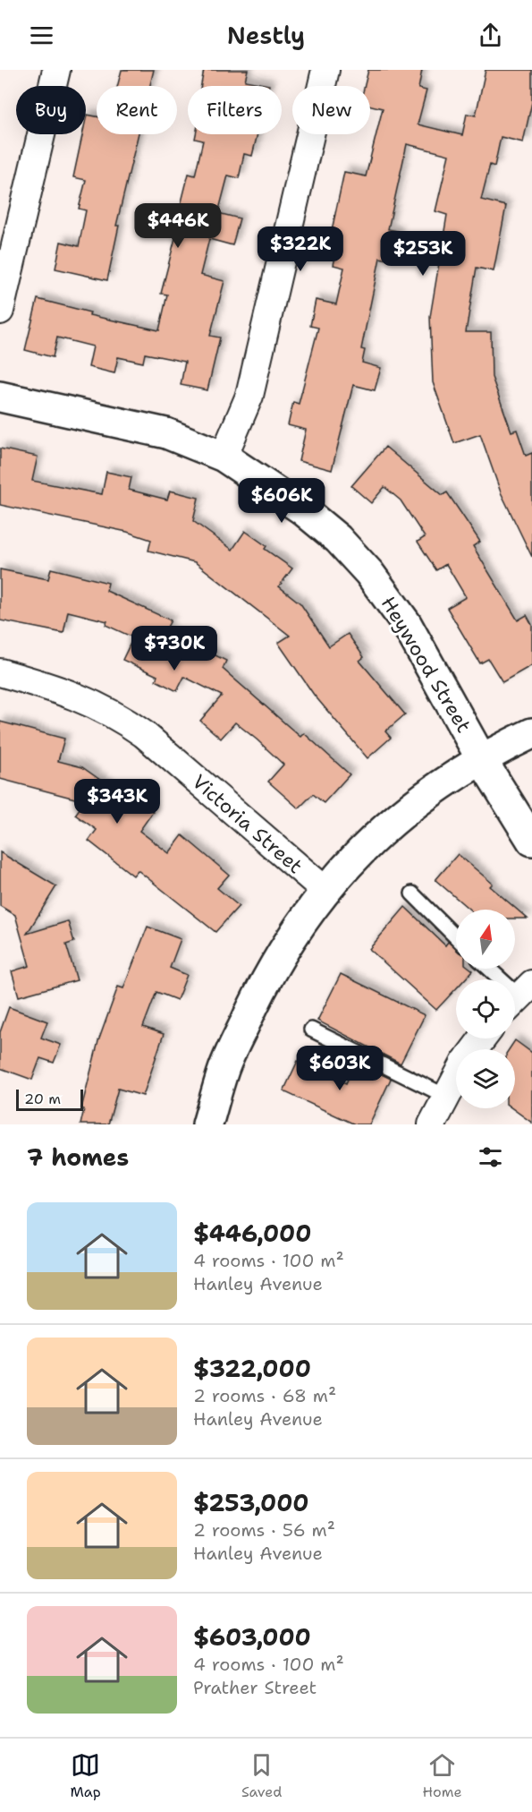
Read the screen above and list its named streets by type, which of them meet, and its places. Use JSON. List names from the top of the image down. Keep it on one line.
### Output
{"streets":{"street":["Heywood Street","Victoria Street"]},"scale_bar":"20 m","north":"top","page":{"header":"Nestly","chip":["Buy","Rent","Filters","New"],"price":["$446K","$322K","$253K","$606K","$730K","$343K","$603K"],"scale":"20 m","heading":"7 homes","list":[{"name":"$446,000","note":"4 rooms · 100 m² · Hanley Avenue"},{"name":"$322,000","note":"2 rooms · 68 m² · Hanley Avenue"},{"name":"$253,000","note":"2 rooms · 56 m² · Hanley Avenue"},{"name":"$603,000","note":"4 rooms · 100 m² · Prather Street"}],"tabs":["Map","Saved","Home"]}}
